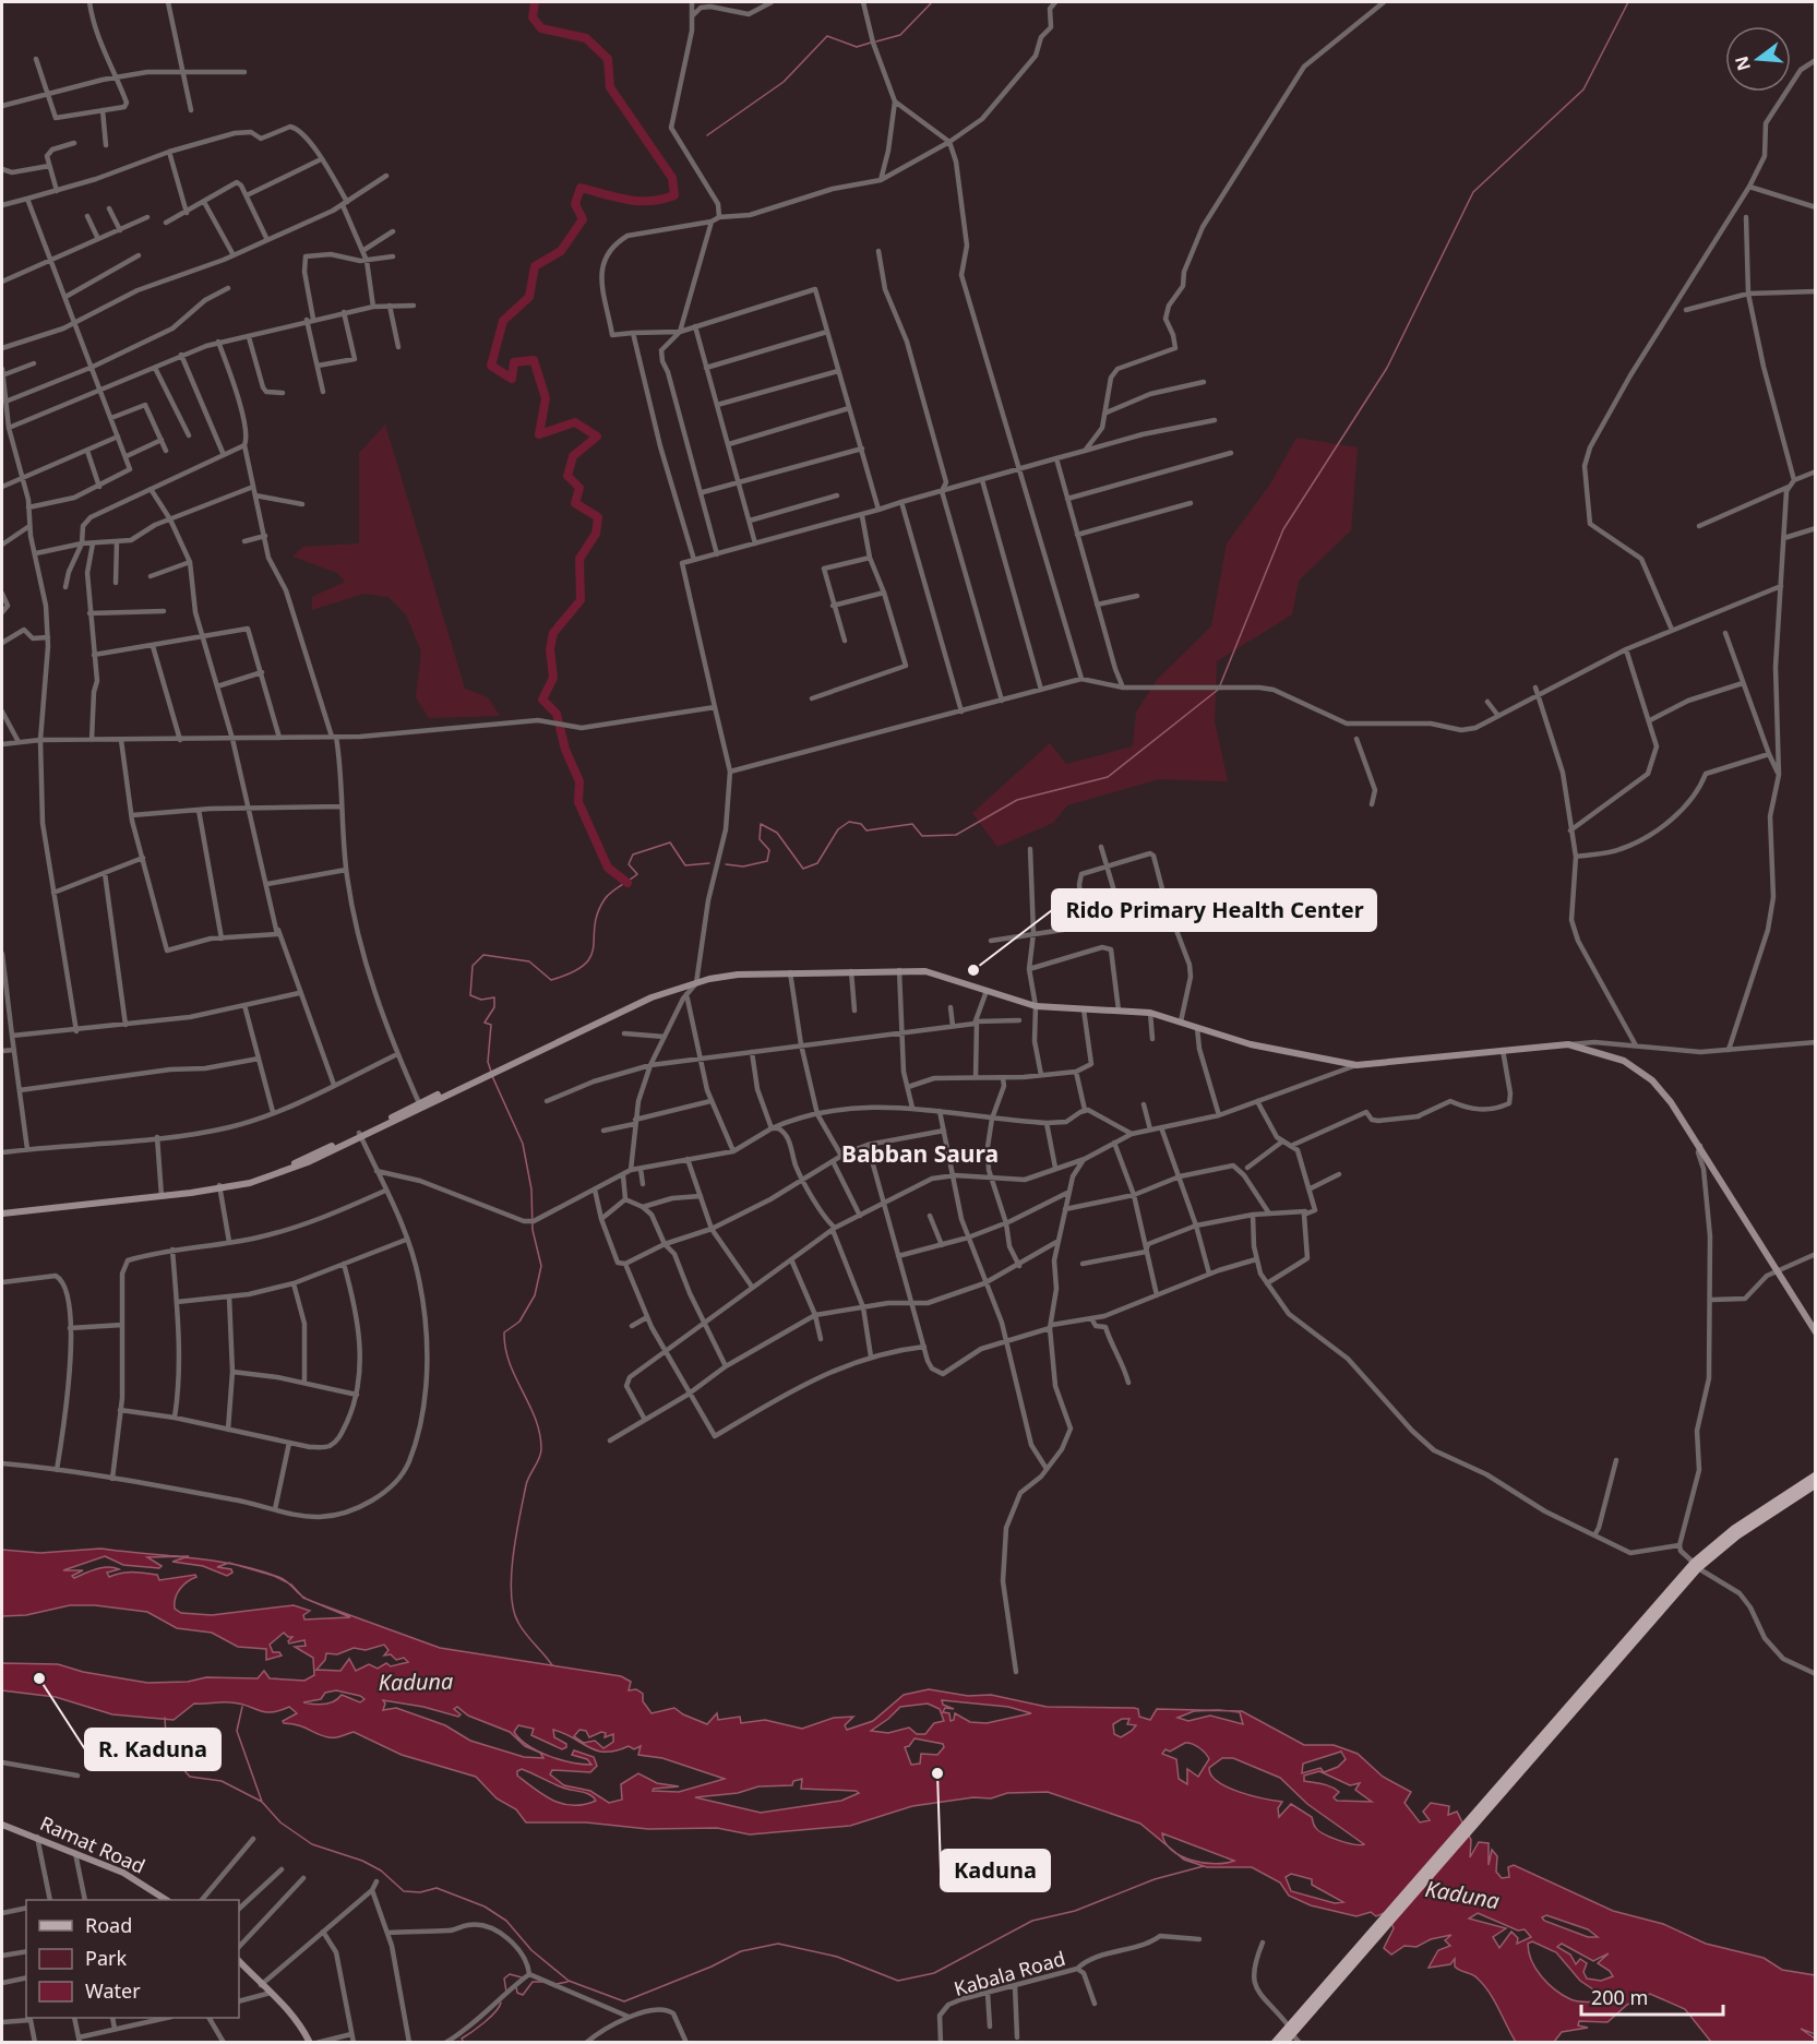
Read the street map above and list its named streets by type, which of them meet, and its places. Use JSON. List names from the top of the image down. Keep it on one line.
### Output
{"streets":{"main road":["Ramat Road"],"street":["Kabala Road"]},"districts":["Babban Saura"],"water":["Kaduna"],"places":["Rido Primary Health Center","R. Kaduna","Kaduna"],"legend":["Road","Park","Water"],"scale_bar":"200 m","north":"left"}
